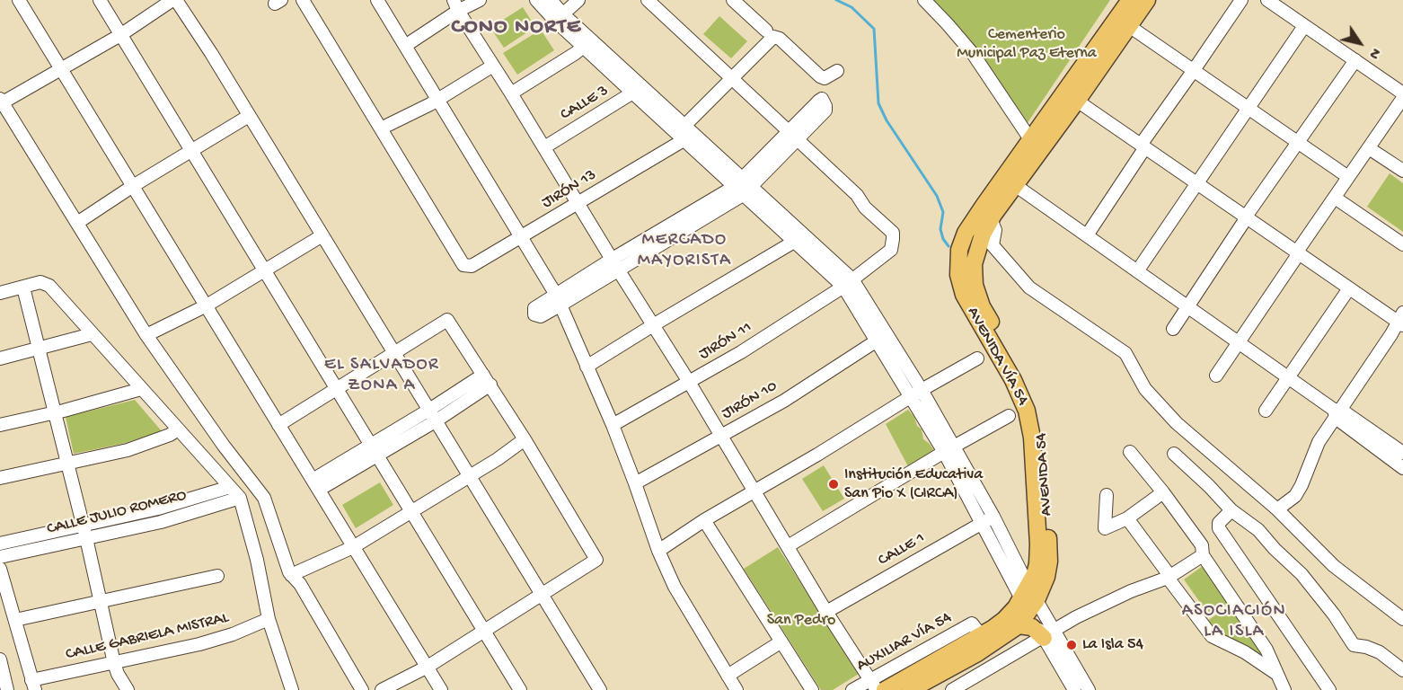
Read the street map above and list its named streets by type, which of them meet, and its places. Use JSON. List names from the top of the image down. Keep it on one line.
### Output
{"streets":{"main road":["AVENIDA VÍA 54","AVENIDA 54"],"street":["CALLE 3","JIRÓN 13","JIRÓN 11","JIRÓN 10","CALLE JULIO ROMERO","CALLE 1","CALLE GABRIELA MISTRAL","AUXILIAR VÍA 54"]},"crossings":[["AVENIDA VÍA 54","AVENIDA 54"],["AVENIDA VÍA 54","AUXILIAR VÍA 54"]],"districts":["CONO NORTE","MERCADO MAYORISTA","EL SALVADOR ZONA A","ASOCIACIÓN LA ISLA"],"parks":["Cementerio Municipal Paz Eterna","San Pedro"],"places":["Institución Educativa San Pio X (CIRCA)","La Isla 54"],"north":"bottom right"}
